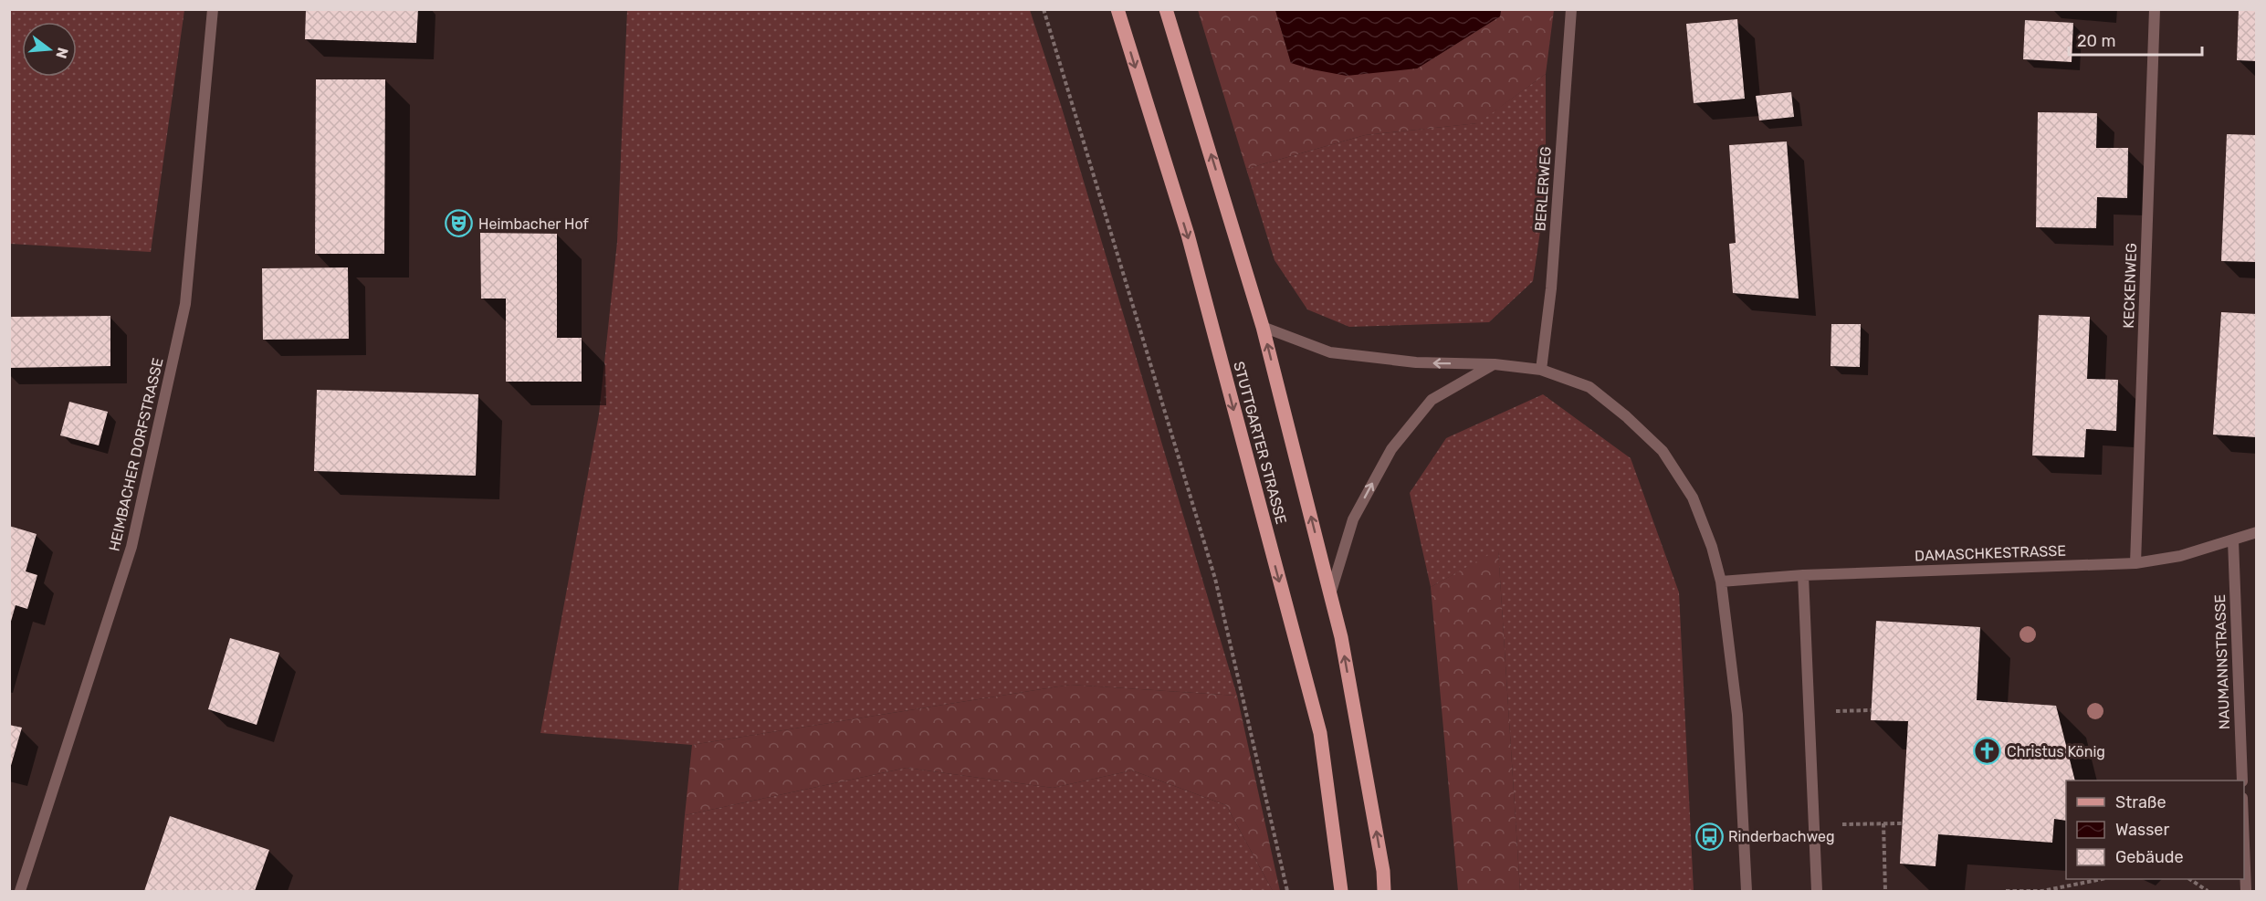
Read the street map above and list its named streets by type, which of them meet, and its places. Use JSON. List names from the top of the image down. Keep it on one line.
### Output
{"streets":{"main road":["STUTTGARTER STRASSE"],"street":["BERLERWEG","KECKENWEG","HEIMBACHER DORFSTRASSE","DAMASCHKESTRASSE","NAUMANNSTRASSE"]},"crossings":[["KECKENWEG","DAMASCHKESTRASSE"],["DAMASCHKESTRASSE","NAUMANNSTRASSE"]],"places":{"theatre":["Heimbacher Hof"],"church":["Christus König"],"bus stop":["Rinderbachweg"]},"legend":["Straße","Wasser","Gebäude"],"scale_bar":"20 m","north":"right"}
